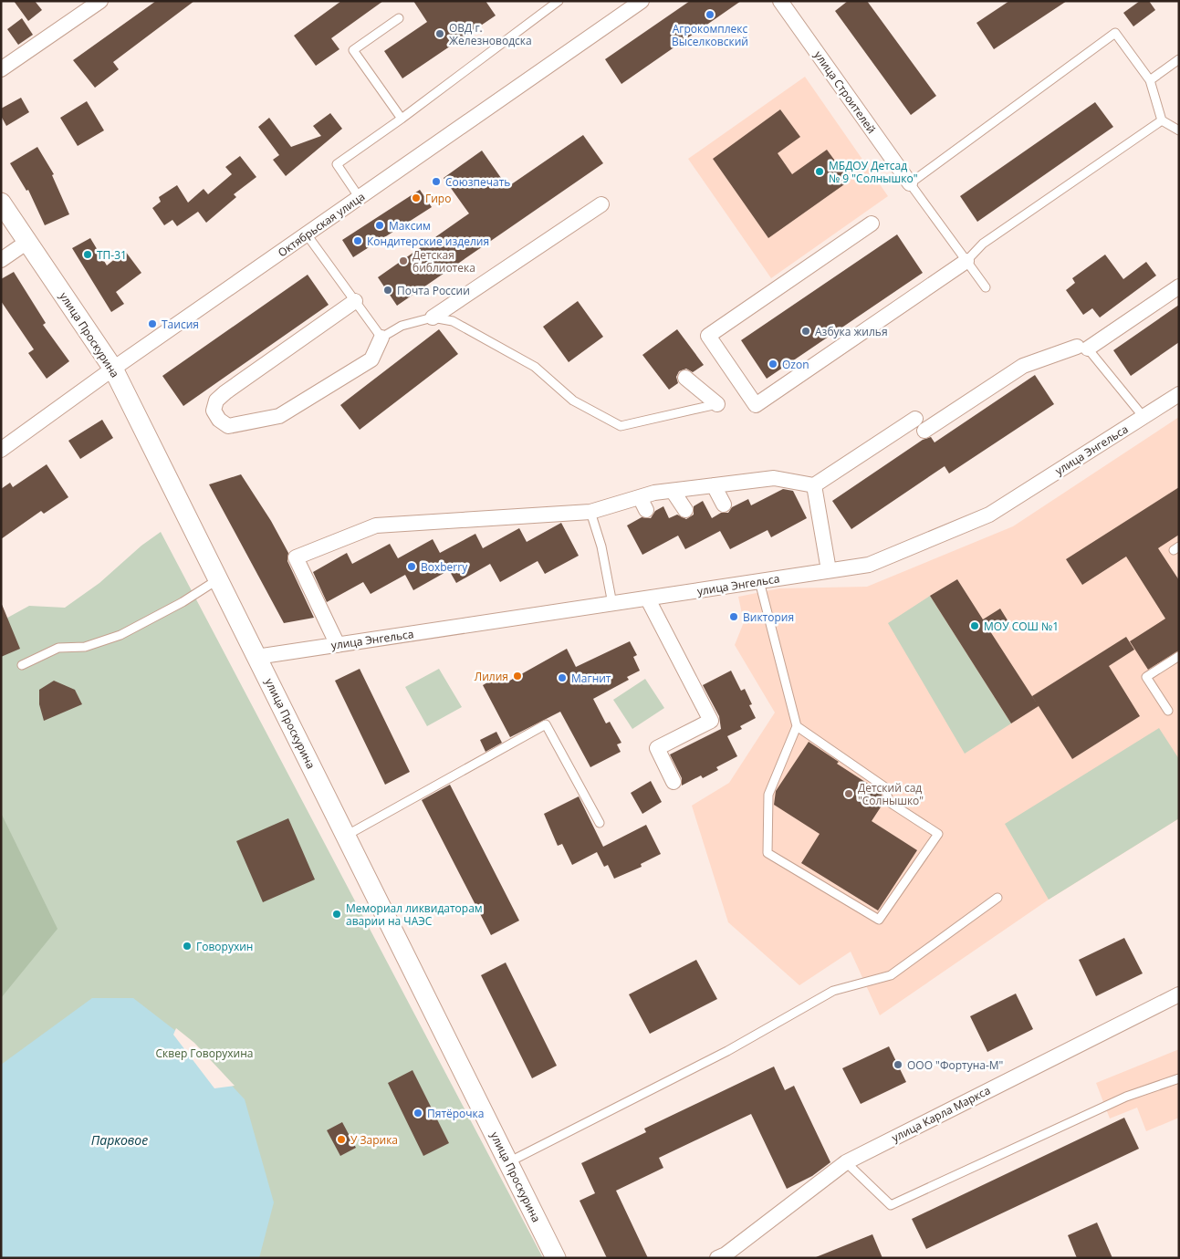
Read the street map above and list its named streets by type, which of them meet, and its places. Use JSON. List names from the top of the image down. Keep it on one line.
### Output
{"streets":{"street":["улица Строителей","Октябрьская улица","улица Проскурина","улица Энгельса","улица Карла Маркса"]},"crossings":[["Октябрьская улица","улица Проскурина"],["улица Проскурина","улица Энгельса"]],"water":["Парковое"],"parks":["Сквер Говорухина"],"places":["Агрокомплекс Выселковский","ОВД г. Железноводска","МБДОУ Детсад № 9 \"Солнышко\"","Союзпечать","Гиро","Максим","Кондитерские изделия","ТП-31","Детская библиотека","Почта России","Таисия","Азбука жилья","Ozon","Boxberry","Виктория","МОУ СОШ №1","Лилия","Магнит","Детский сад \"Солнышко\"","Мемориал ликвидаторам аварии на ЧАЭС","Говорухин","ООО \"Фортуна-М\"","Пятёрочка","У Зарика"]}
